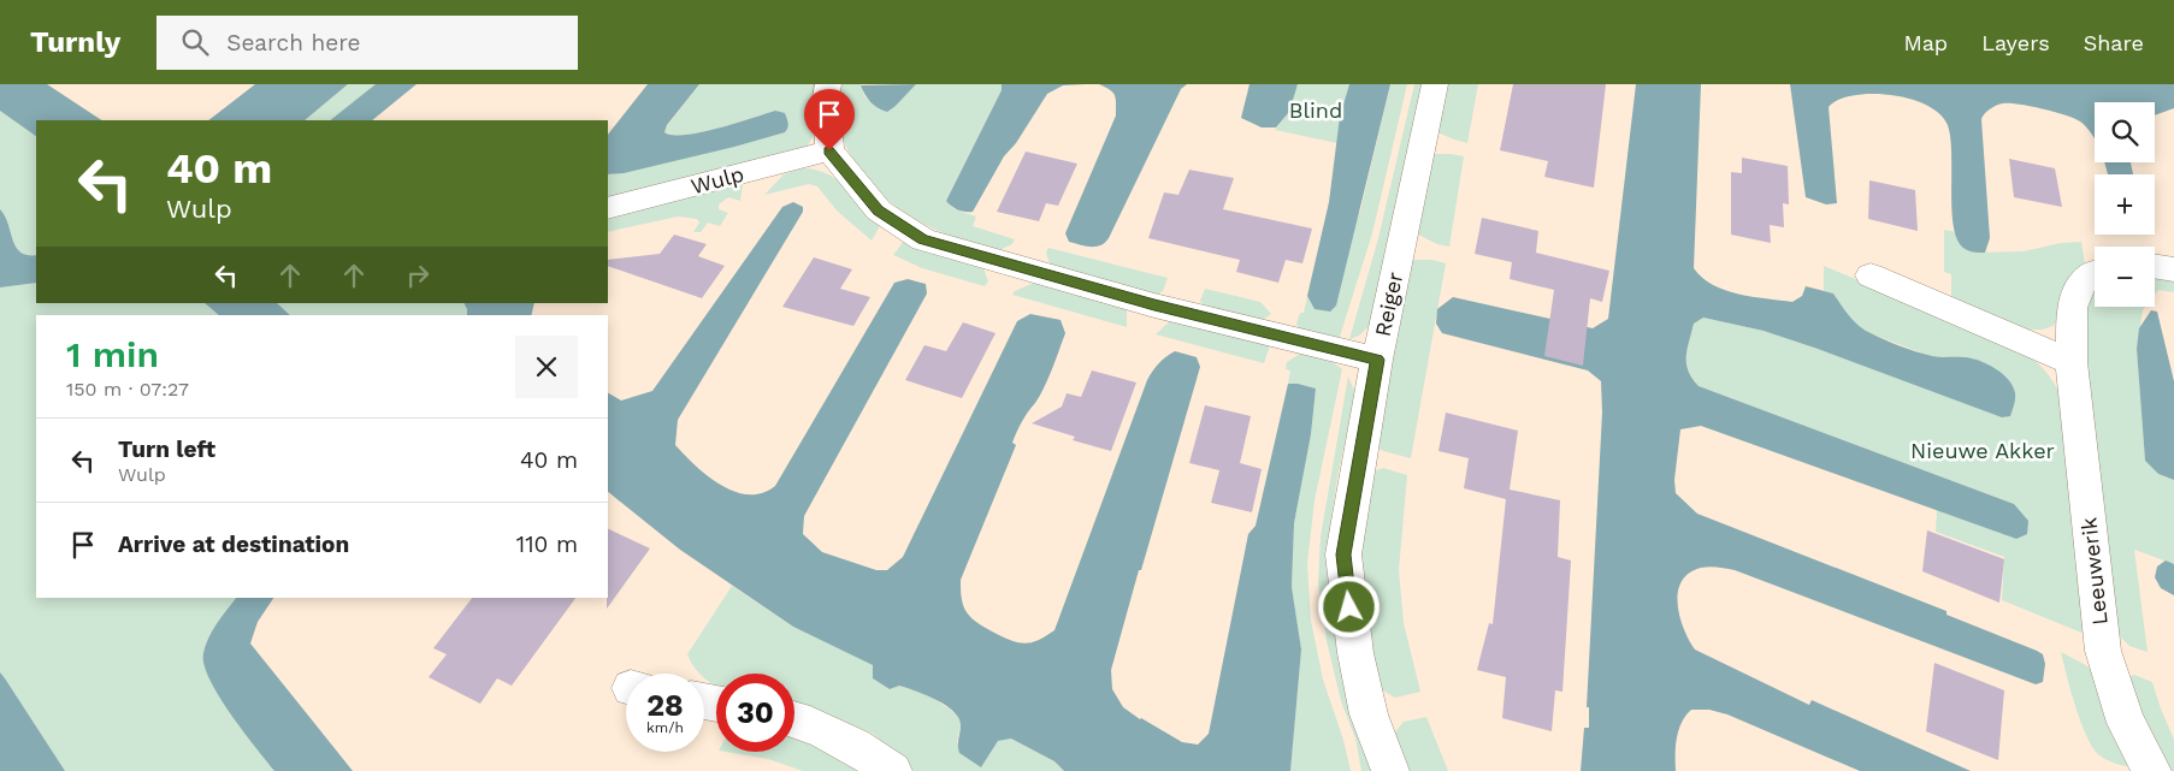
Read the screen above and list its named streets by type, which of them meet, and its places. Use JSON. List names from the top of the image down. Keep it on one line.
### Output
{"streets":{"street":["Wulp","Reiger","Leeuwerik"]},"parks":["Blind","Nieuwe Akker"],"page":{"header":"Turnly","search":"Search here","nav":["Map","Layers","Share"],"map_buttons":["+","−"],"turn":["40 m","Wulp"],"heading":["1 min","150 m · 07:27"],"list":[{"name":"Turn left","note":"Wulp","value":"40 m"},{"name":"Arrive at destination","value":"110 m"}],"speed":"28 km/h","limit":"30"}}
